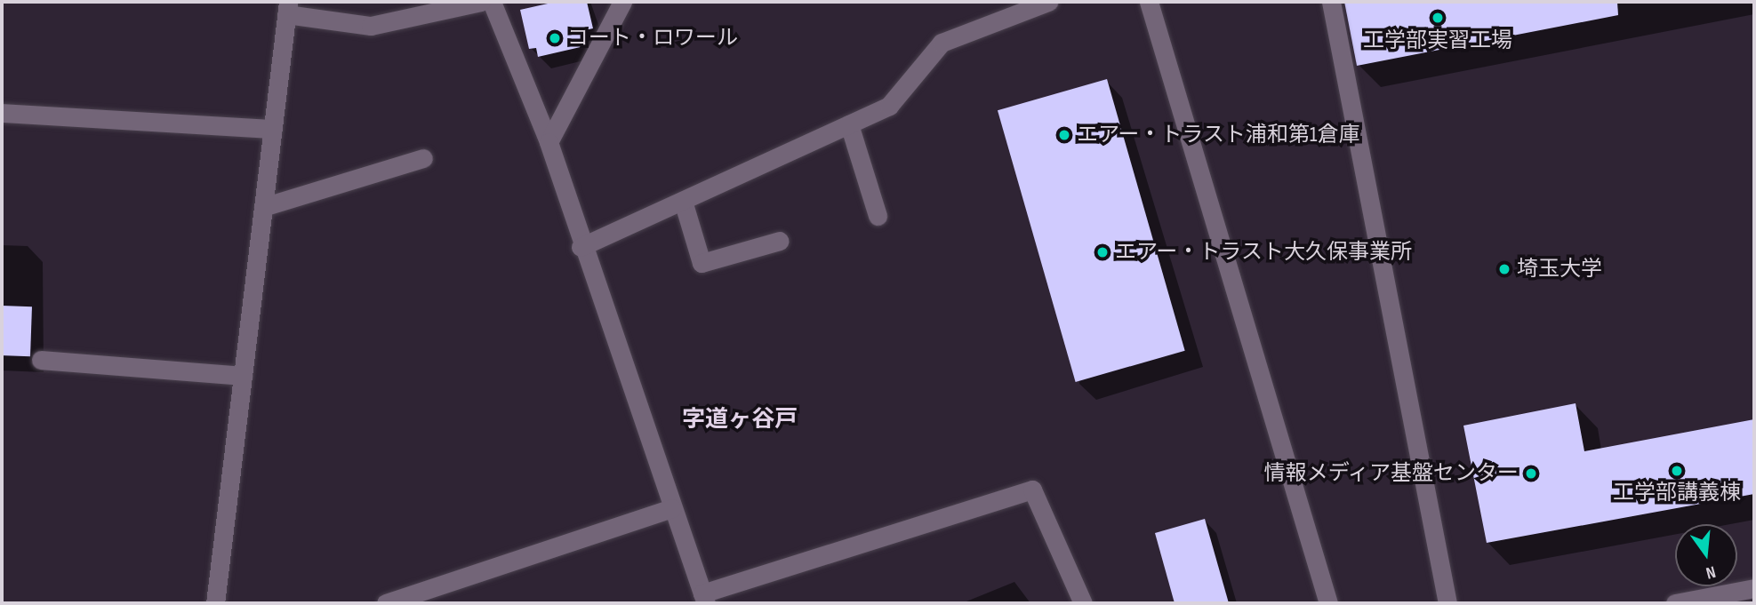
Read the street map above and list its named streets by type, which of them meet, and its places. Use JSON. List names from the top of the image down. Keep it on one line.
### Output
{"districts":["字道ヶ谷戸"],"places":["工学部実習工場","コート・ロワール","エアー・トラスト浦和第1倉庫","エアー・トラスト大久保事業所","埼玉大学","工学部講義棟","情報メディア基盤センター"],"north":"bottom"}
